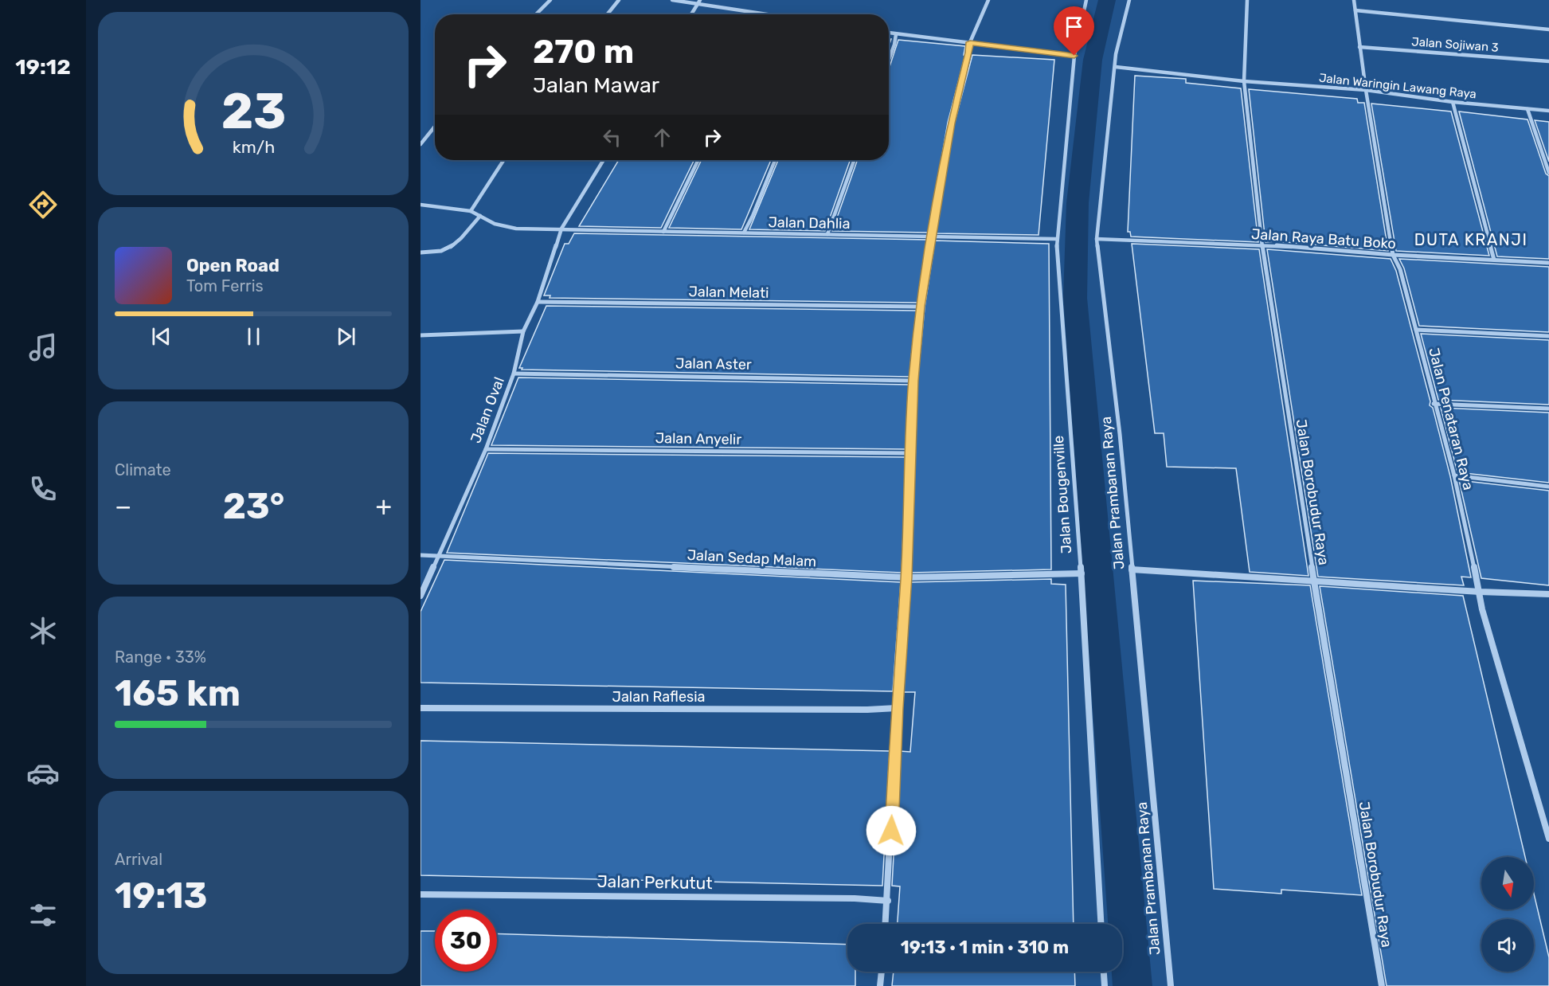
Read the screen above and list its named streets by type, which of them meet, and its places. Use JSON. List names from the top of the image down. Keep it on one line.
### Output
{"streets":{"street":["Jalan Sojiwan 3","Jalan Waringin Lawang Raya","Jalan Dahlia","Jalan Raya Batu Boko","Jalan Melati","Jalan Aster","Jalan Oval","Jalan Penataran Raya","Jalan Anyelir","Jalan Borobudur Raya","Jalan Prambanan Raya","Jalan Bougenville","Jalan Sedap Malam","Jalan Raflesia","Jalan Perkutut"]},"crossings":[["Jalan Sojiwan 3","Jalan Penataran Raya"],["Jalan Waringin Lawang Raya","Jalan Penataran Raya"],["Jalan Waringin Lawang Raya","Jalan Borobudur Raya"],["Jalan Waringin Lawang Raya","Jalan Prambanan Raya"],["Jalan Dahlia","Jalan Oval"],["Jalan Dahlia","Jalan Bougenville"],["Jalan Raya Batu Boko","Jalan Penataran Raya"],["Jalan Raya Batu Boko","Jalan Borobudur Raya"],["Jalan Raya Batu Boko","Jalan Prambanan Raya"],["Jalan Melati","Jalan Oval"],["Jalan Aster","Jalan Oval"],["Jalan Oval","Jalan Anyelir"],["Jalan Oval","Jalan Sedap Malam"],["Jalan Bougenville","Jalan Sedap Malam"]],"districts":["DUTA KRANJI"],"north":"bottom","page":{"tabs":"19:12","turn":["270 m","Jalan Mawar"],"song":["Open Road","Tom Ferris"],"tile":["Climate",["Range · 33%","165 km"],["Arrival","19:13"]],"heat":["−","23°","+"],"limit":"30","trip":"19:13 · 1 min · 310 m","gauge":["23","km/h"]}}
